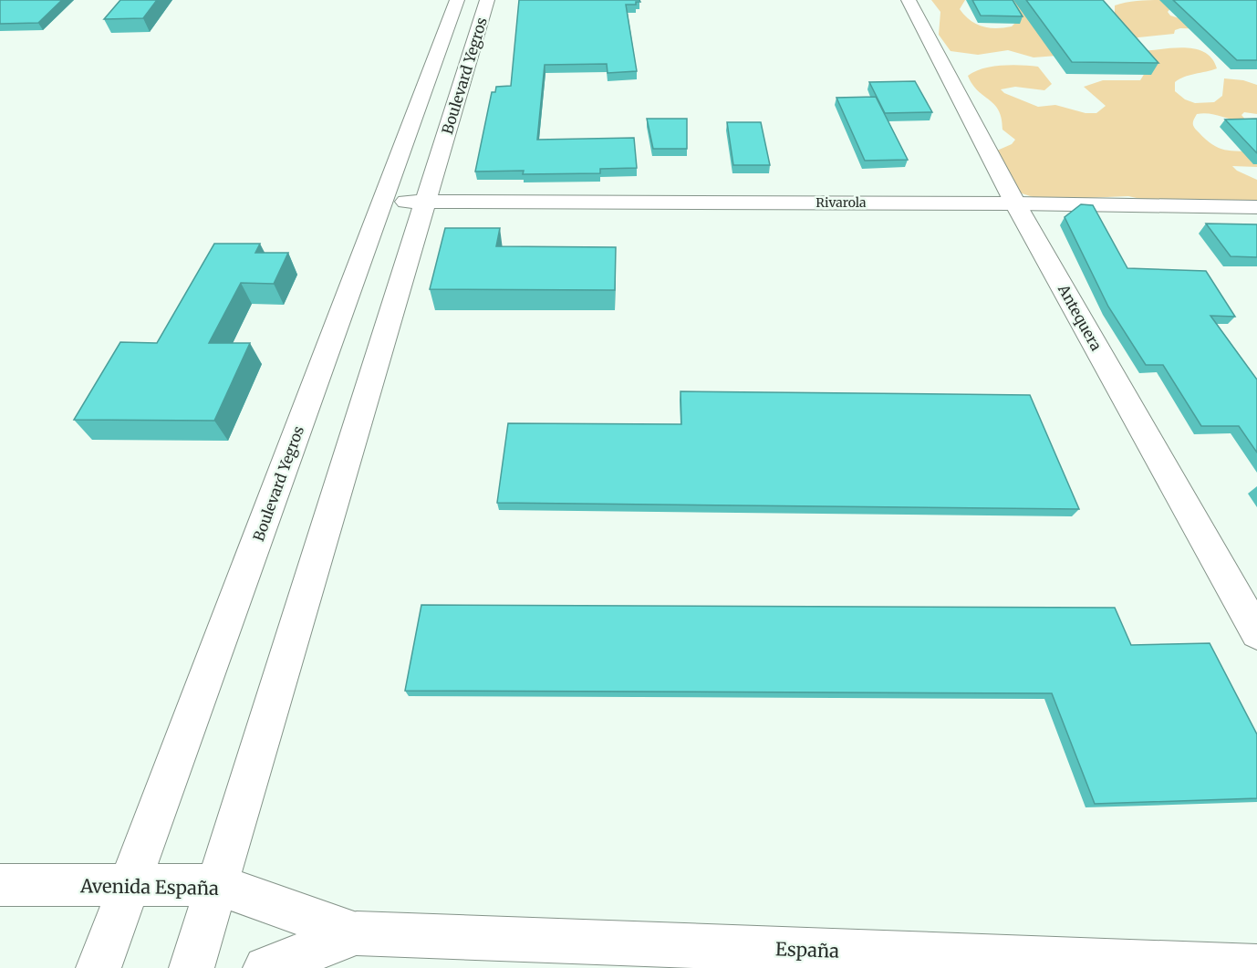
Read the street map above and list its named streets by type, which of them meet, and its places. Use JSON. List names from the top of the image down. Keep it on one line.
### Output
{"streets":{"street":["Boulevard Yegros","Rivarola","Antequera","Avenida España","España"]},"crossings":[["Boulevard Yegros","Rivarola"],["Boulevard Yegros","Avenida España"],["Rivarola","Antequera"],["Avenida España","España"]]}
